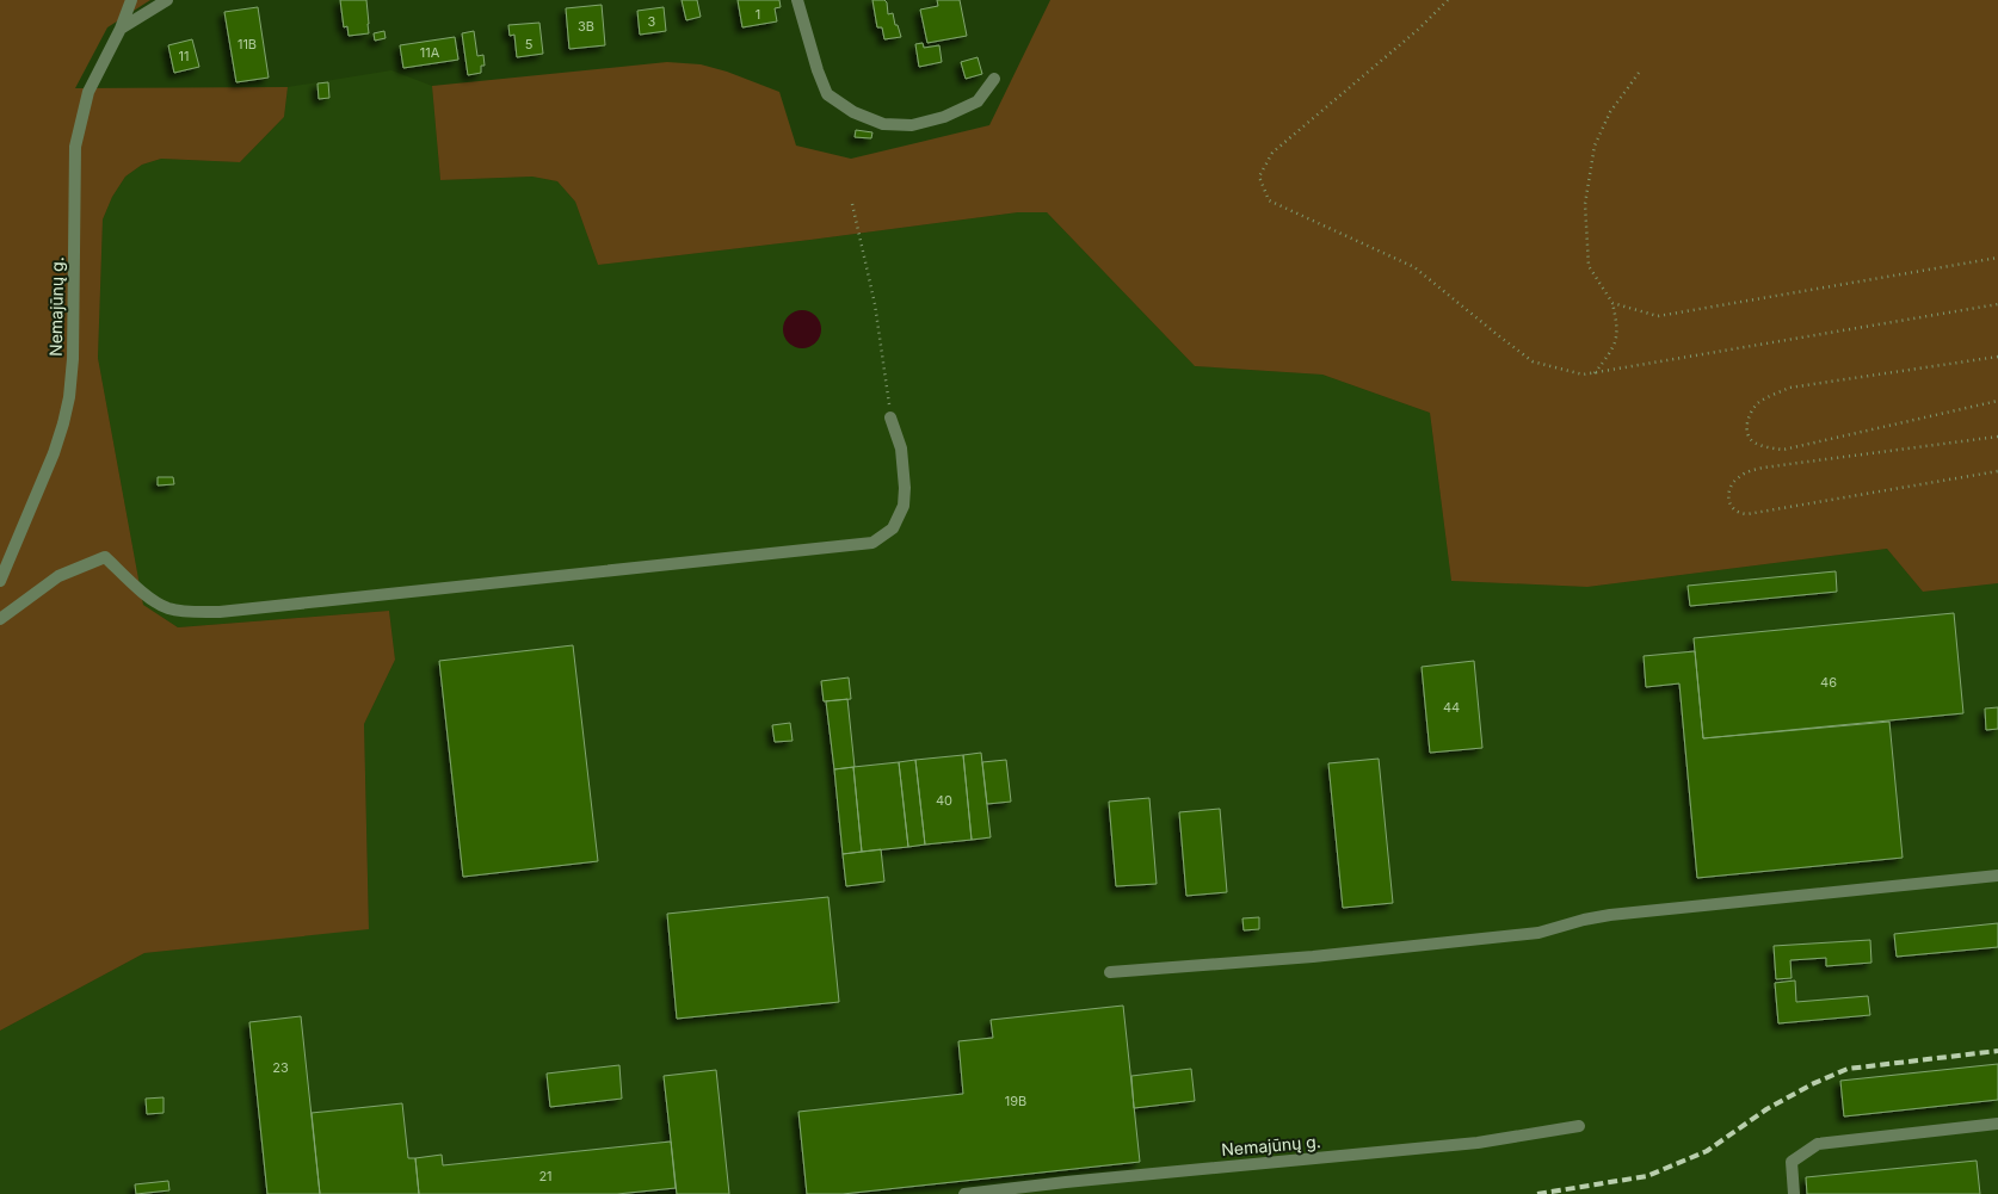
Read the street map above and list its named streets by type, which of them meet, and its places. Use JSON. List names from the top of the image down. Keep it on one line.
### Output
{"streets":{"street":["Nemajūnų g."]},"house_numbers":["1","3","3B","11B","5","11A","11","46","44","40","23","19B","21"]}
